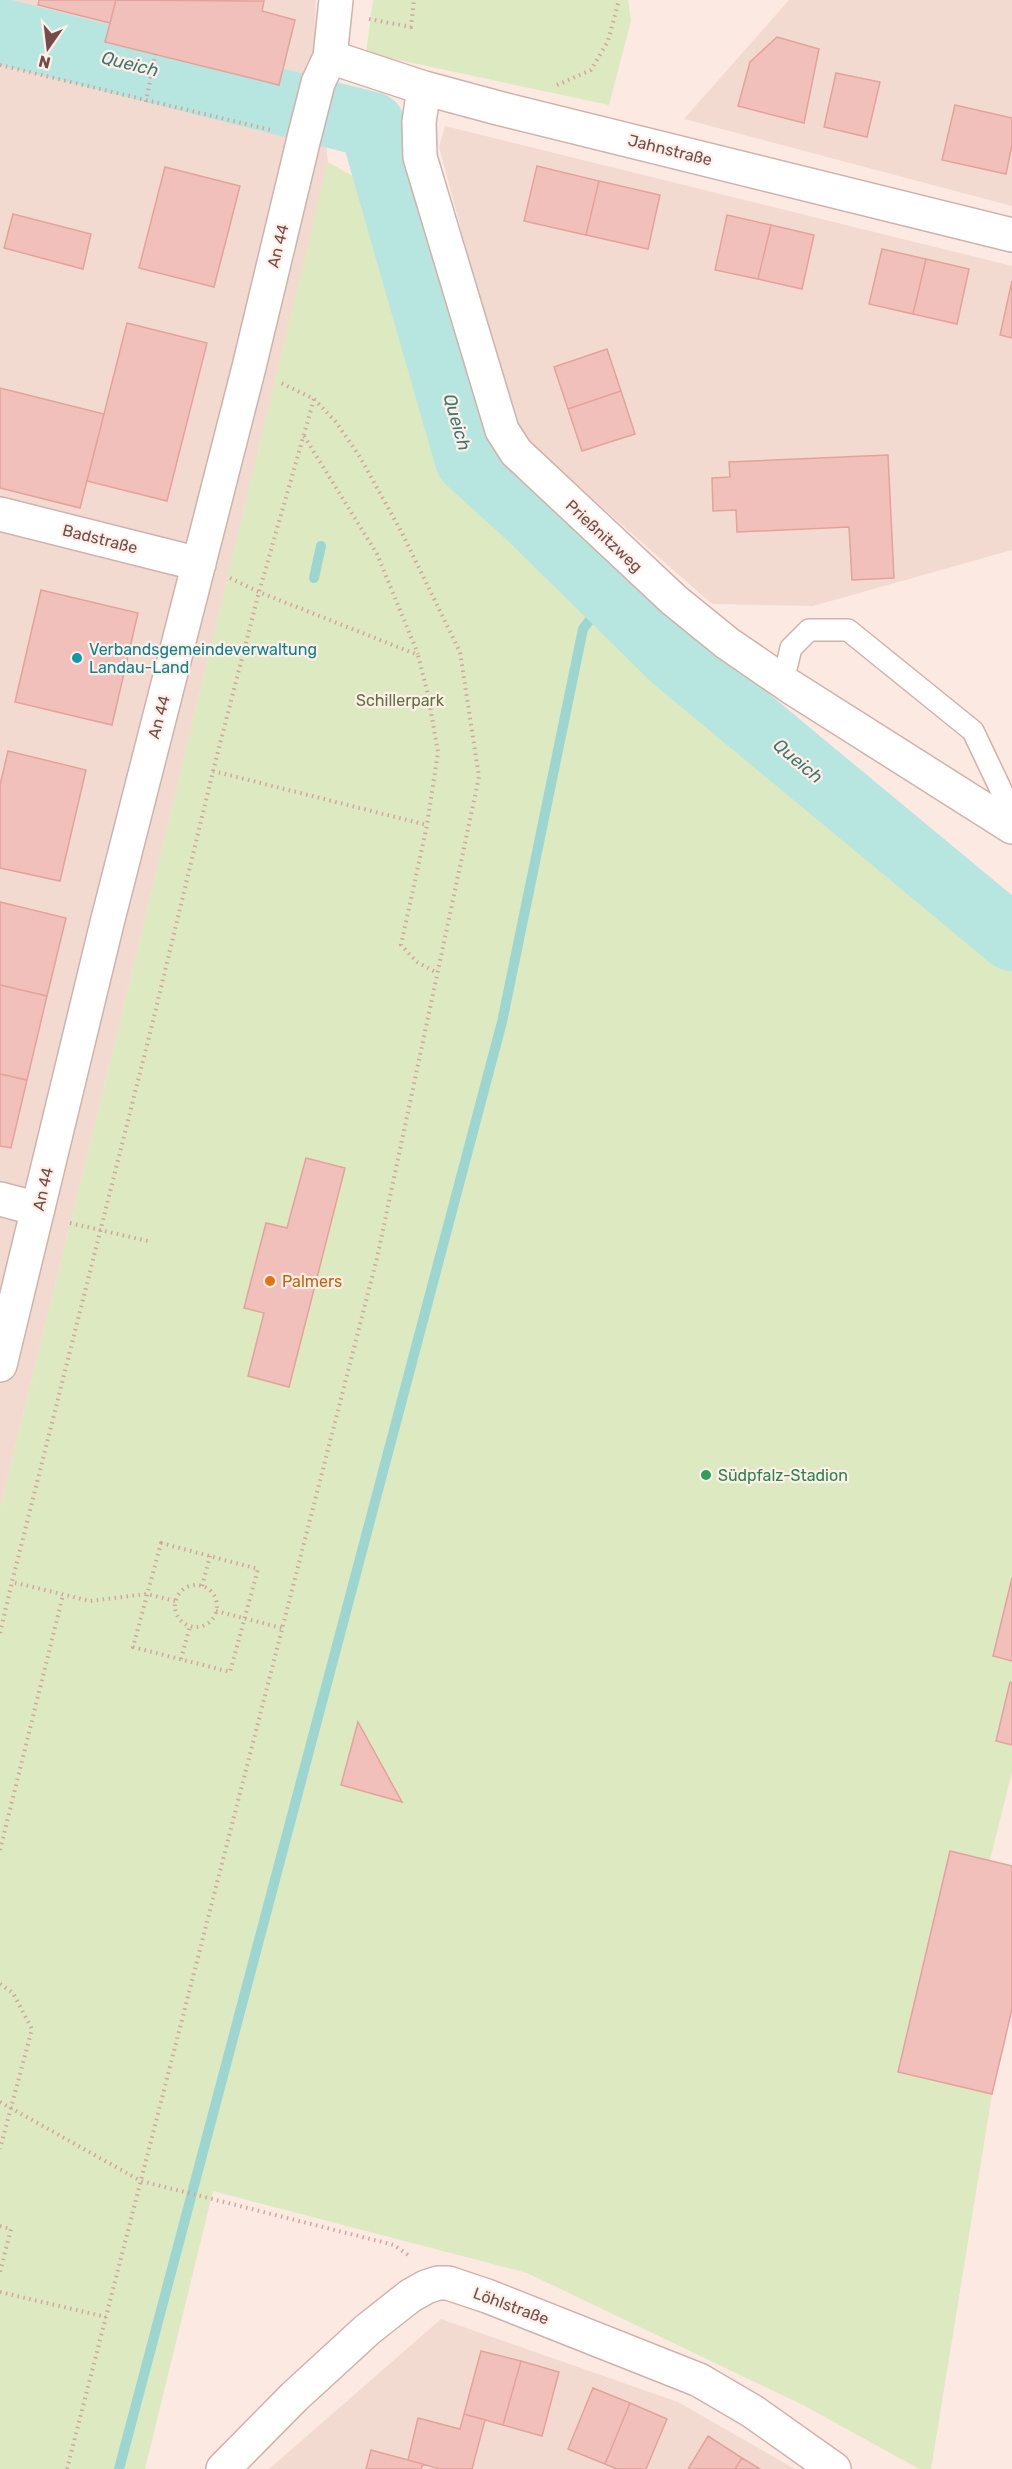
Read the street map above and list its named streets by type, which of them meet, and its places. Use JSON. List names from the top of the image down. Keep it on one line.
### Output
{"streets":{"street":["Jahnstraße","An 44","Prießnitzweg","Badstraße","Löhlstraße"]},"crossings":[["Jahnstraße","An 44"],["Jahnstraße","Prießnitzweg"],["An 44","Badstraße"]],"water":["Queich"],"parks":["Schillerpark"],"places":["Verbandsgemeindeverwaltung Landau-Land","Palmers","Südpfalz-Stadion"],"north":"bottom"}
